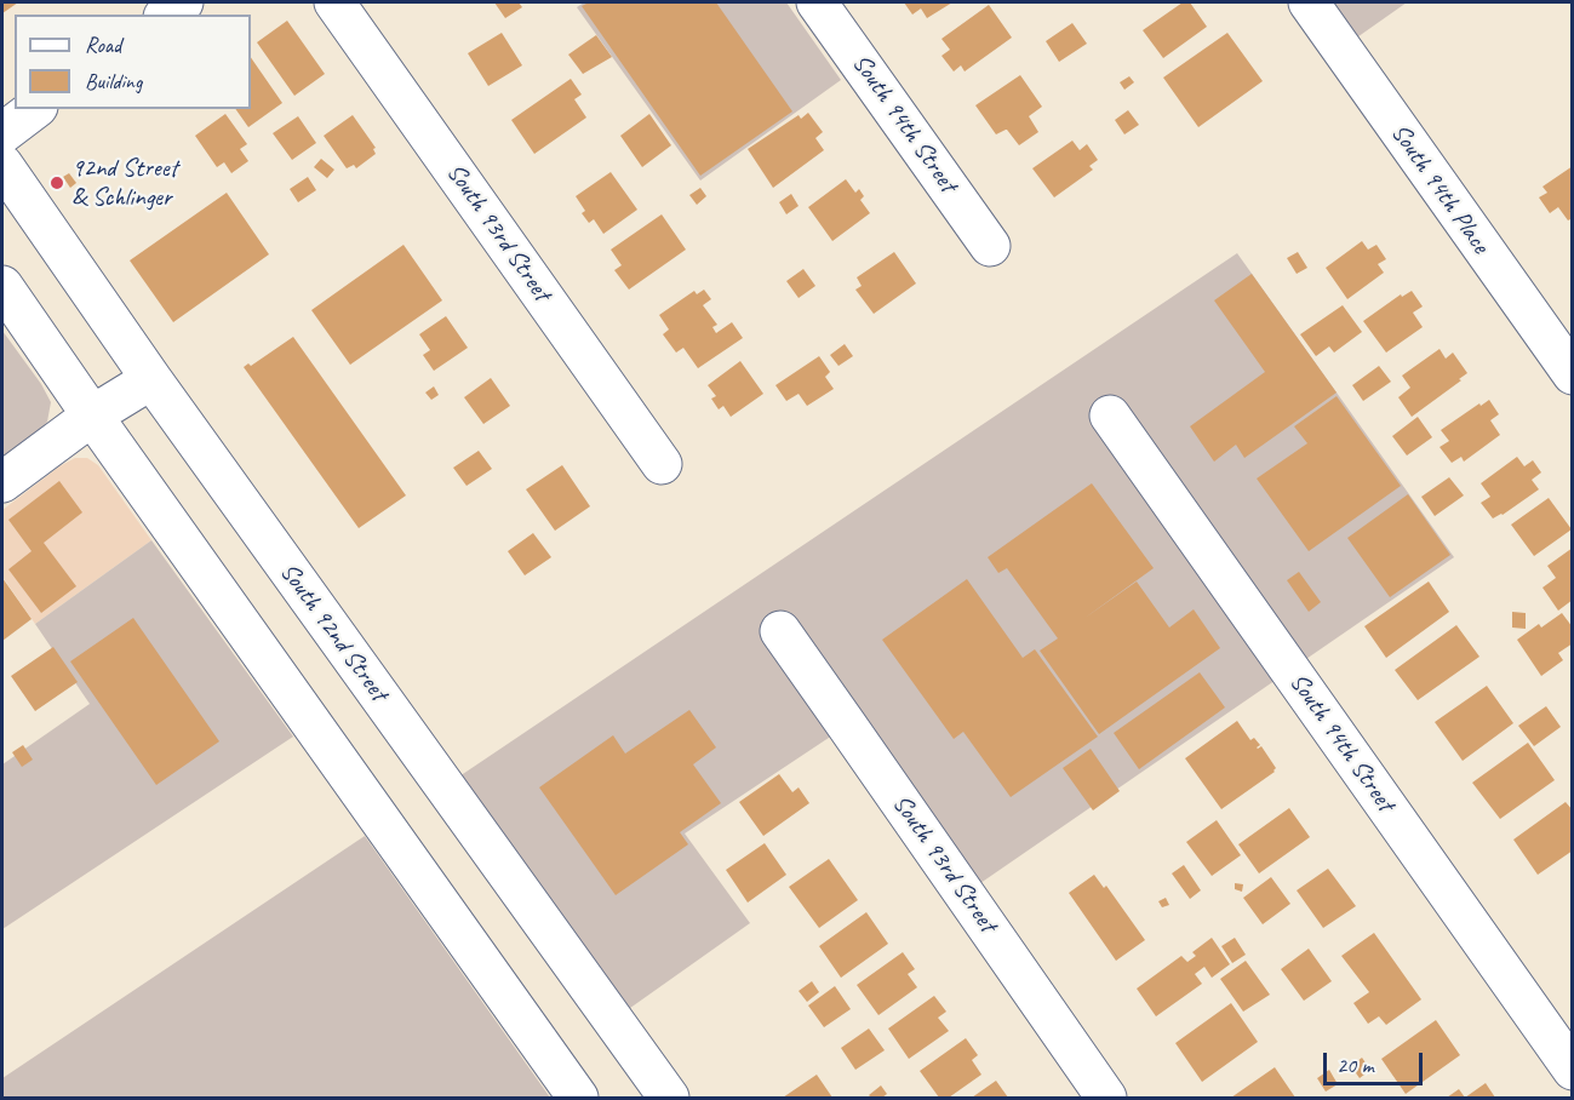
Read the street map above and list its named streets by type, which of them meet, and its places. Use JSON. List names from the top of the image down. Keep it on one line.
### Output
{"streets":{"street":["South 94th Street","South 94th Place","South 93rd Street","South 92nd Street"]},"places":["92nd Street & Schlinger"],"legend":["Road","Building"],"scale_bar":"20 m"}
